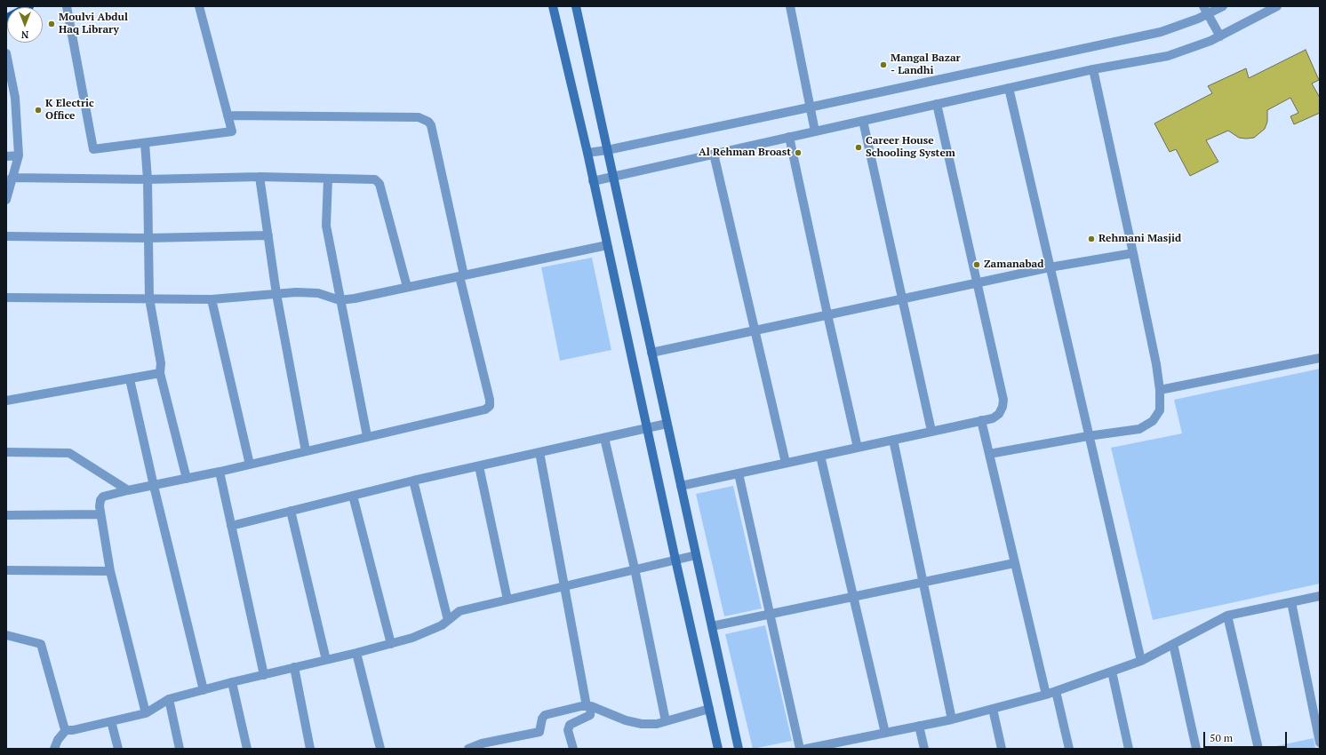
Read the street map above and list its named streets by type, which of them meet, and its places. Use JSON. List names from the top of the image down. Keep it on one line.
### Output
{"places":["Moulvi Abdul Haq Library","Mangal Bazar - Landhi","K Electric Office","Career House Schooling System","Al Rehman Broast","Rehmani Masjid","Zamanabad"],"scale_bar":"50 m","north":"bottom"}
